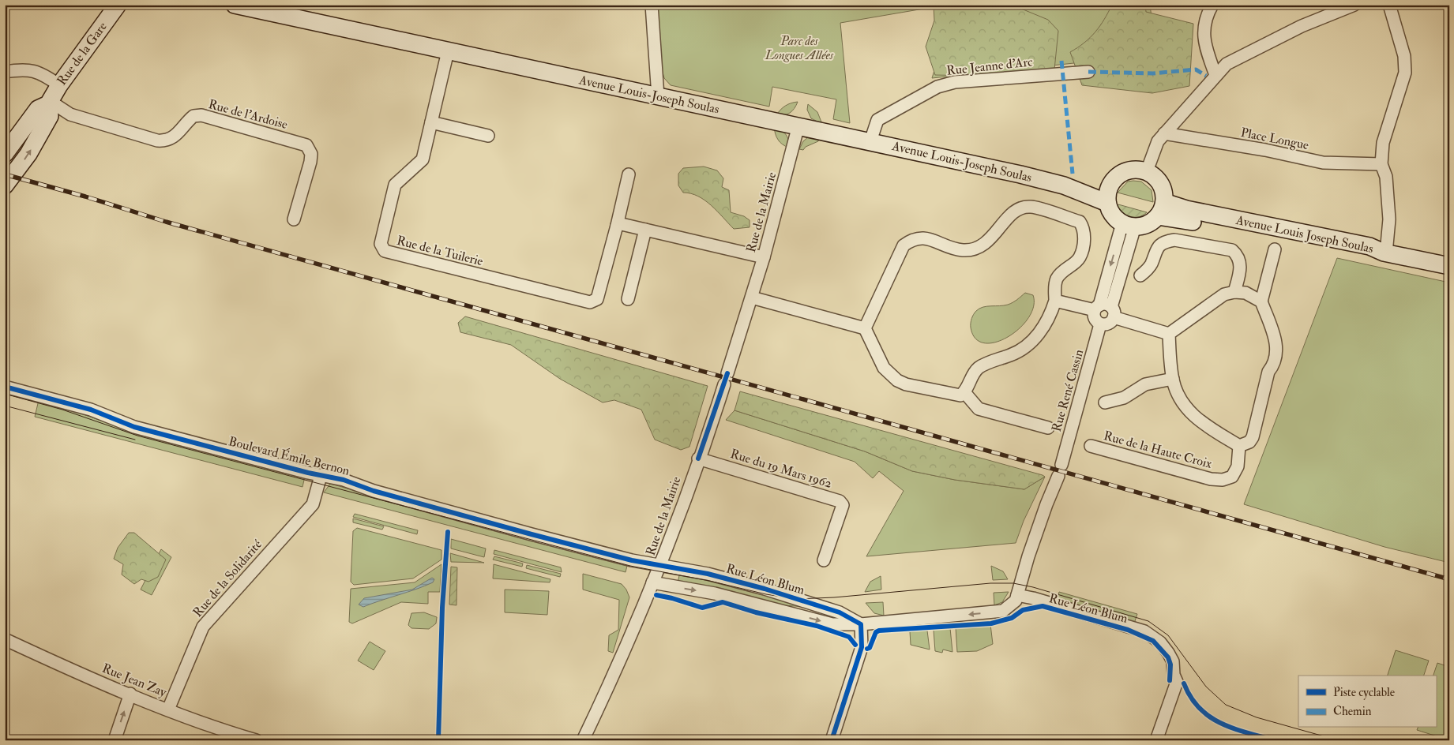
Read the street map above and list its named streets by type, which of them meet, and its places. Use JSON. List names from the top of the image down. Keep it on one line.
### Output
{"streets":{"main road":["Rue de la Gare","Avenue Louis-Joseph Soulas","Avenue Louis Joseph Soulas"],"street":["Rue Jeanne d'Arc","Rue de l'Ardoise","Place Longue","Rue de la Mairie","Rue de la Tuilerie","Rue René Cassin","Rue de la Haute Croix","Boulevard Émile Bernon","Rue du 19 Mars 1962","Rue de la Solidarité","Rue Léon Blum","Rue Jean Zay"]},"crossings":[["Rue de la Gare","Rue de l'Ardoise"],["Rue Jeanne d'Arc","Avenue Louis-Joseph Soulas"],["Avenue Louis-Joseph Soulas","Rue de la Mairie"],["Avenue Louis-Joseph Soulas","Avenue Louis Joseph Soulas"],["Avenue Louis-Joseph Soulas","Rue de la Tuilerie"],["Rue de la Mairie","Boulevard Émile Bernon"],["Rue de la Mairie","Rue du 19 Mars 1962"],["Rue de la Mairie","Rue Léon Blum"],["Rue René Cassin","Rue Léon Blum"],["Boulevard Émile Bernon","Rue de la Solidarité"],["Boulevard Émile Bernon","Rue Léon Blum"],["Rue de la Solidarité","Rue Jean Zay"]],"parks":["Parc des Longues Allées"],"legend":["Piste cyclable","Chemin"]}
